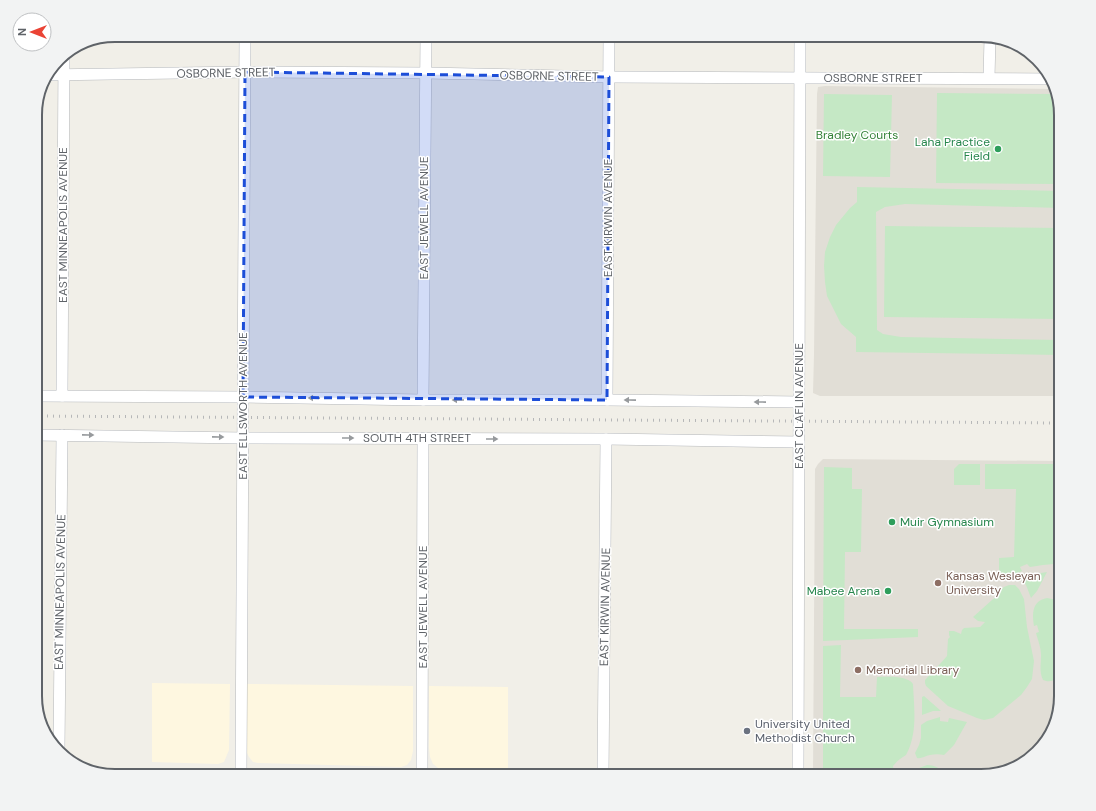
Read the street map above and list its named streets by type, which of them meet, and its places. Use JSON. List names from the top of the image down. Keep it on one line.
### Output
{"streets":{"street":["OSBORNE STREET","EAST JEWELL AVENUE","EAST KIRWIN AVENUE","EAST MINNEAPOLIS AVENUE","EAST ELLSWORTH AVENUE","EAST CLAFLIN AVENUE","SOUTH 4TH STREET"]},"crossings":[["OSBORNE STREET","EAST JEWELL AVENUE"],["OSBORNE STREET","EAST KIRWIN AVENUE"],["OSBORNE STREET","EAST MINNEAPOLIS AVENUE"],["OSBORNE STREET","EAST ELLSWORTH AVENUE"],["OSBORNE STREET","EAST CLAFLIN AVENUE"],["EAST JEWELL AVENUE","SOUTH 4TH STREET"],["EAST KIRWIN AVENUE","SOUTH 4TH STREET"],["EAST MINNEAPOLIS AVENUE","SOUTH 4TH STREET"],["EAST ELLSWORTH AVENUE","SOUTH 4TH STREET"],["EAST CLAFLIN AVENUE","SOUTH 4TH STREET"]],"parks":["Bradley Courts"],"places":["Laha Practice Field","Muir Gymnasium","Kansas Wesleyan University","Mabee Arena","Memorial Library","University United Methodist Church"],"north":"left"}
